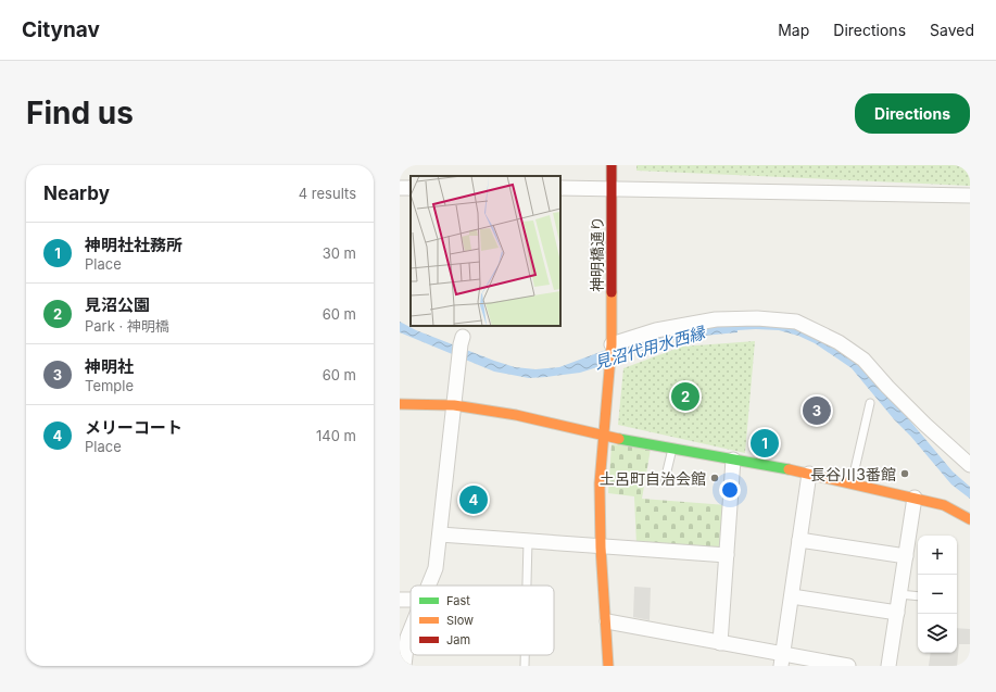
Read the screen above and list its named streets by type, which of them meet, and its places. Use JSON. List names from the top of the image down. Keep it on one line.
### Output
{"streets":{"street":["神明橋通り"]},"water":["見沼代用水西縁"],"places":["長谷川3番館","土呂町自治会館"],"legend":["Fast","Slow","Jam"],"page":{"header":"Citynav","nav":["Map","Directions","Saved"],"buttons":"Directions","title":"Find us","heading":["Nearby","4 results"],"list":[{"mark":"1","name":"神明社社務所","note":"Place","value":"30 m"},{"mark":"2","name":"見沼公園","note":"Park · 神明橋","value":"60 m"},{"mark":"3","name":"神明社","note":"Temple","value":"60 m"},{"mark":"4","name":"メリーコート","note":"Place","value":"140 m"}],"pins":["2","3","1","4"],"map_buttons":["+","−"]}}
